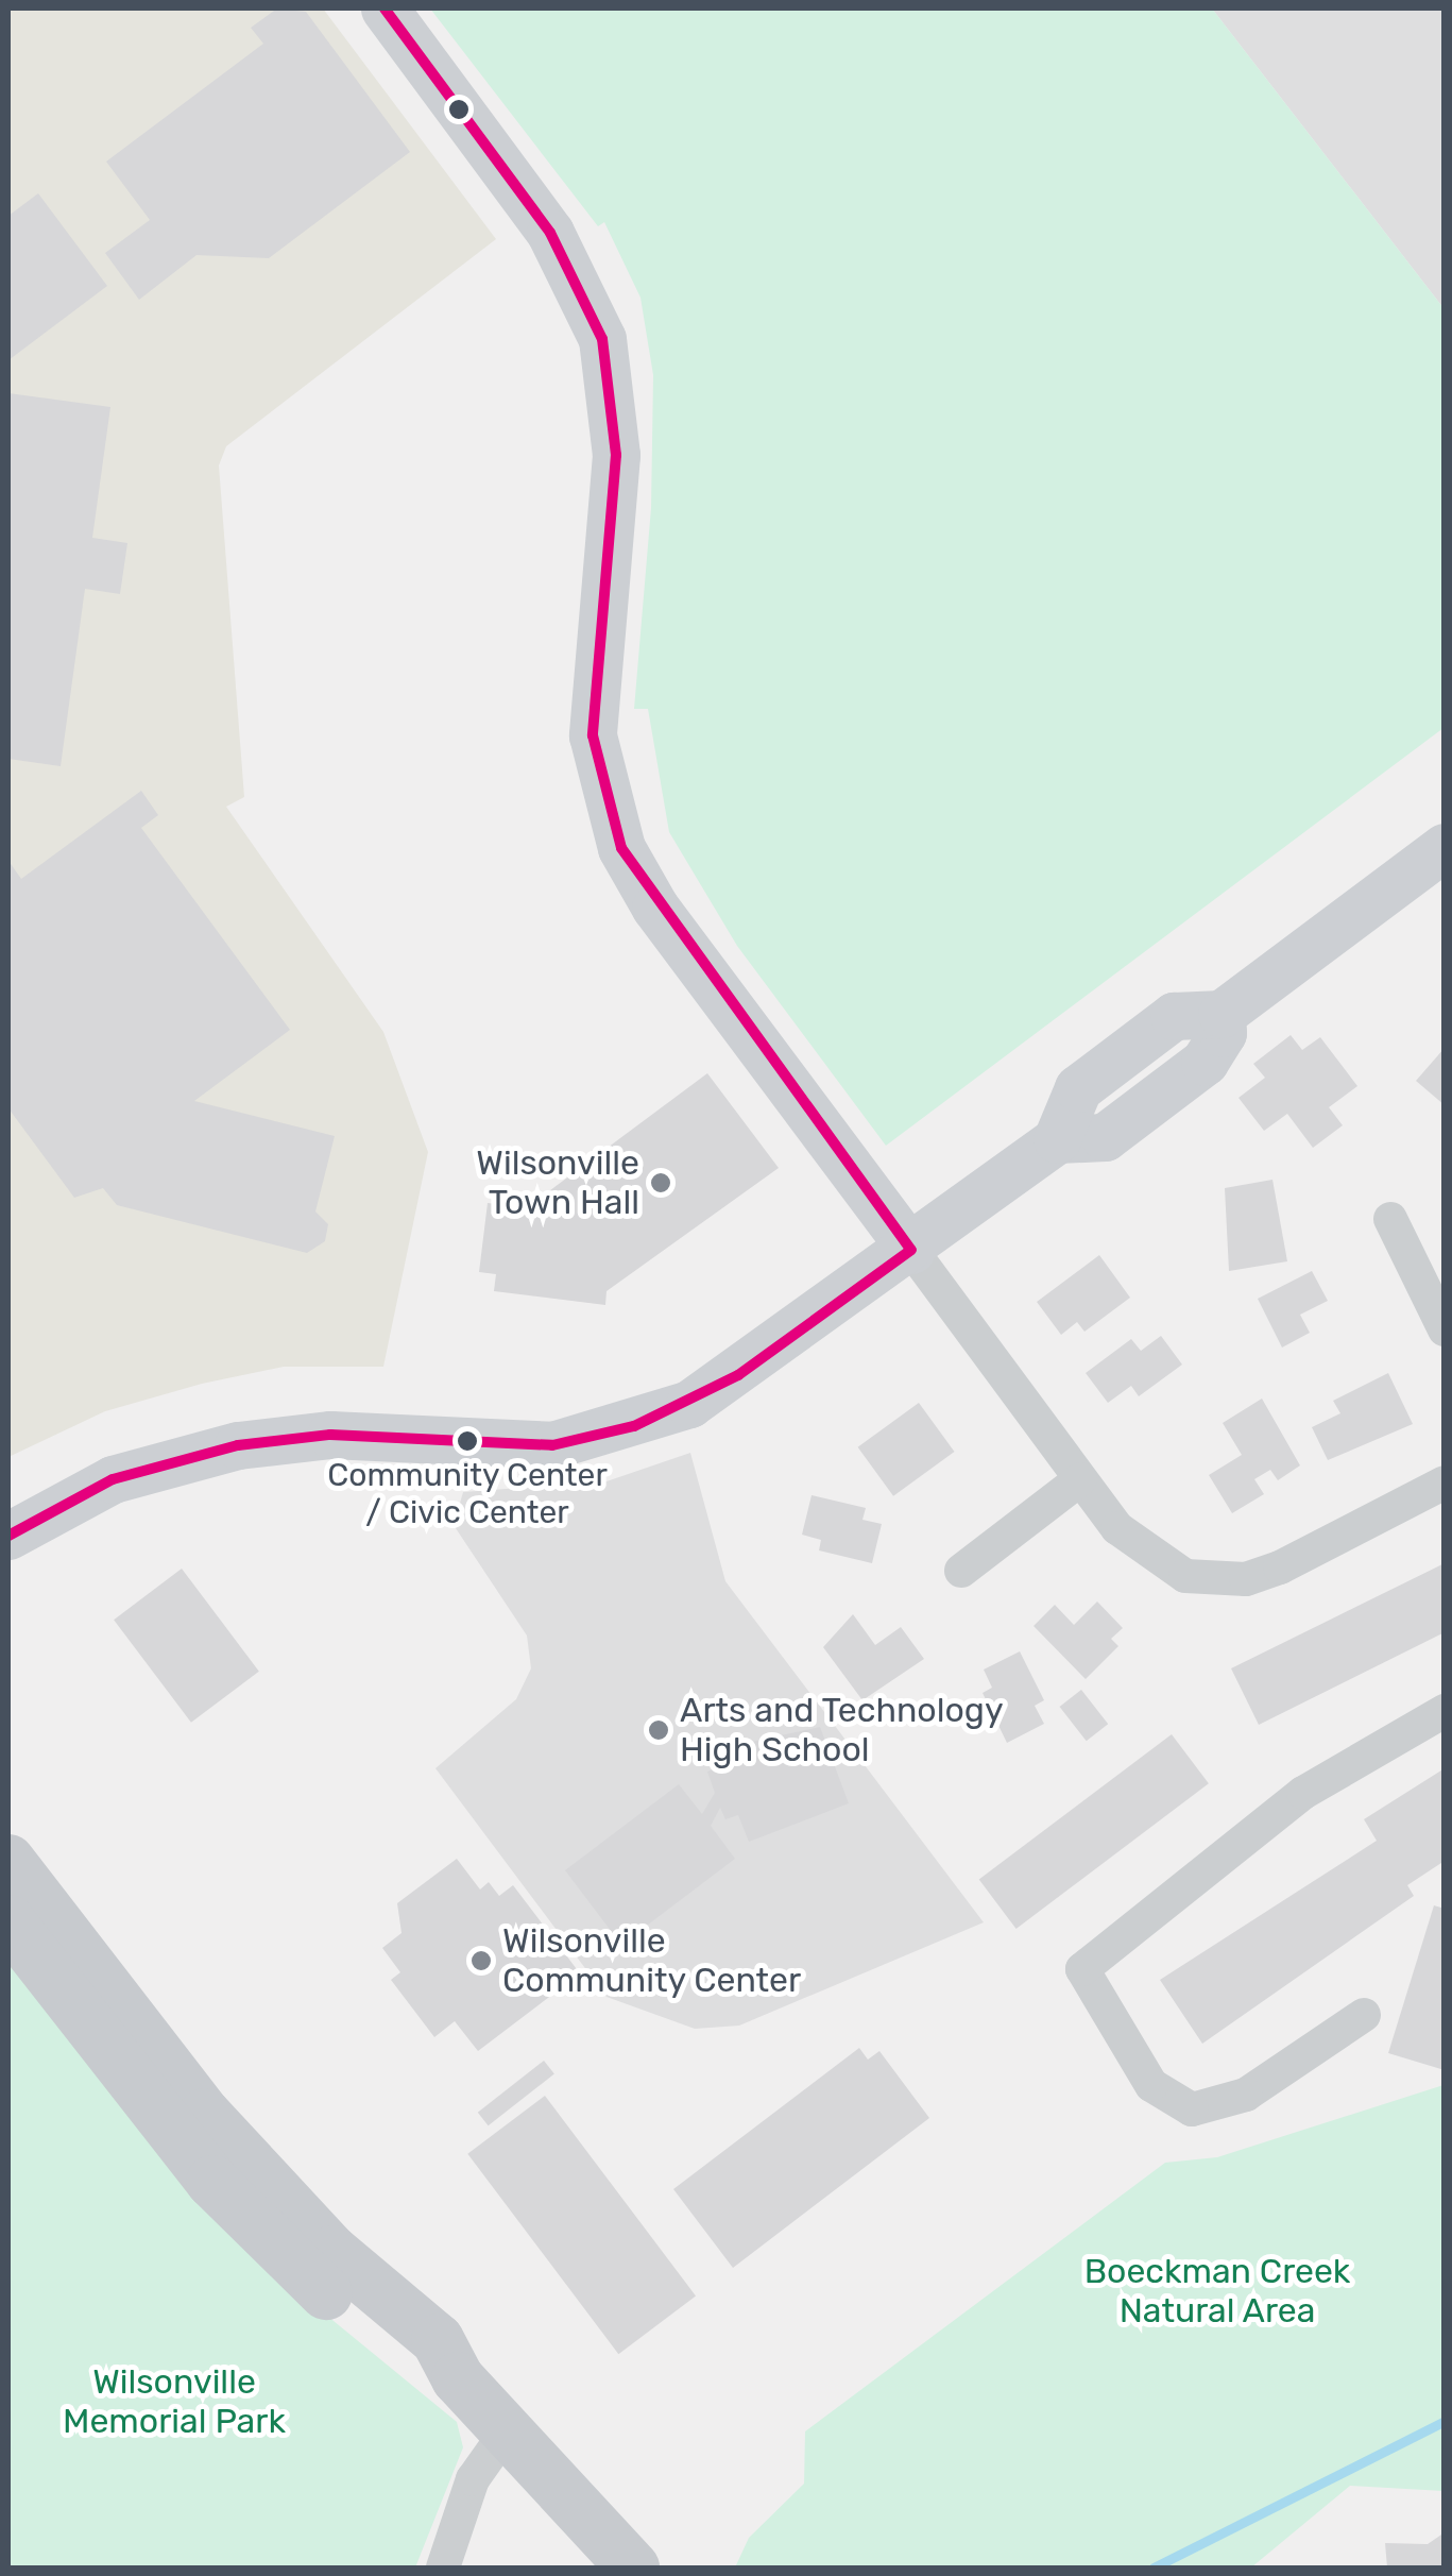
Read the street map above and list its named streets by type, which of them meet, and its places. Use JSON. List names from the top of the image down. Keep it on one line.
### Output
{"parks":["Boeckman Creek Natural Area","Wilsonville Memorial Park"],"places":["Wilsonville Town Hall","Community Center / Civic Center","Arts and Technology High School","Wilsonville Community Center"]}
